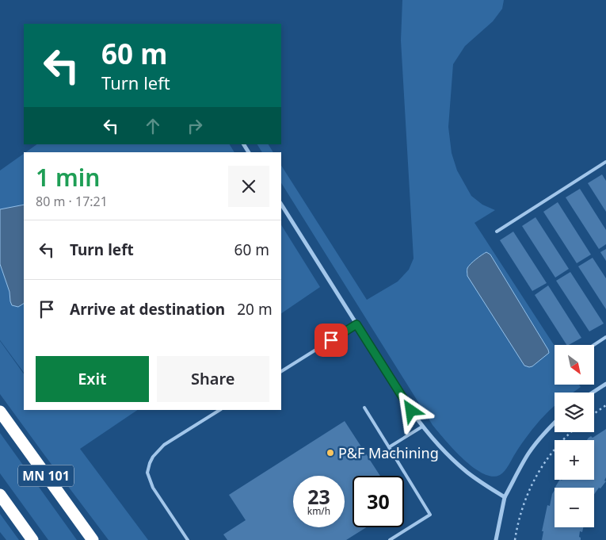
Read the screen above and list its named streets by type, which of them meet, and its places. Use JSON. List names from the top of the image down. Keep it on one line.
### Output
{"streets":{"highway":["MN 101"]},"places":["P&F Machining"],"north":"bottom right","page":{"turn":["60 m","Turn left"],"heading":["1 min","80 m · 17:21"],"list":[{"name":"Turn left","value":"60 m"},{"name":"Arrive at destination","value":"20 m"}],"map_buttons":["+","−"],"buttons":["Exit","Share"],"speed":"23 km/h","limit":"30"}}
